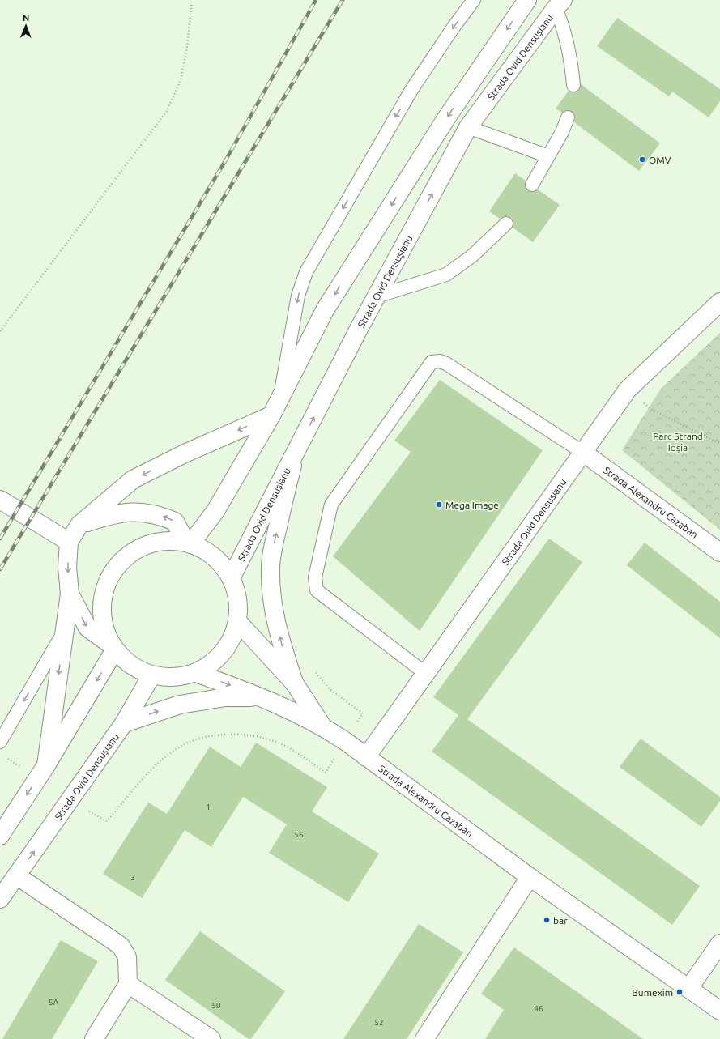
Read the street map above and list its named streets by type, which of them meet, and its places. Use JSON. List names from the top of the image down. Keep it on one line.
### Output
{"streets":{"main road":["Strada Ovid Densușianu","Strada Alexandru Cazaban"]},"crossings":[["Strada Ovid Densușianu","Strada Alexandru Cazaban"]],"parks":["Parc Ștrand Ioșia"],"places":["OMV","Mega Image","bar","Bumexim"],"house_numbers":["1","56","3","5A","50","46","52"],"north":"top"}
